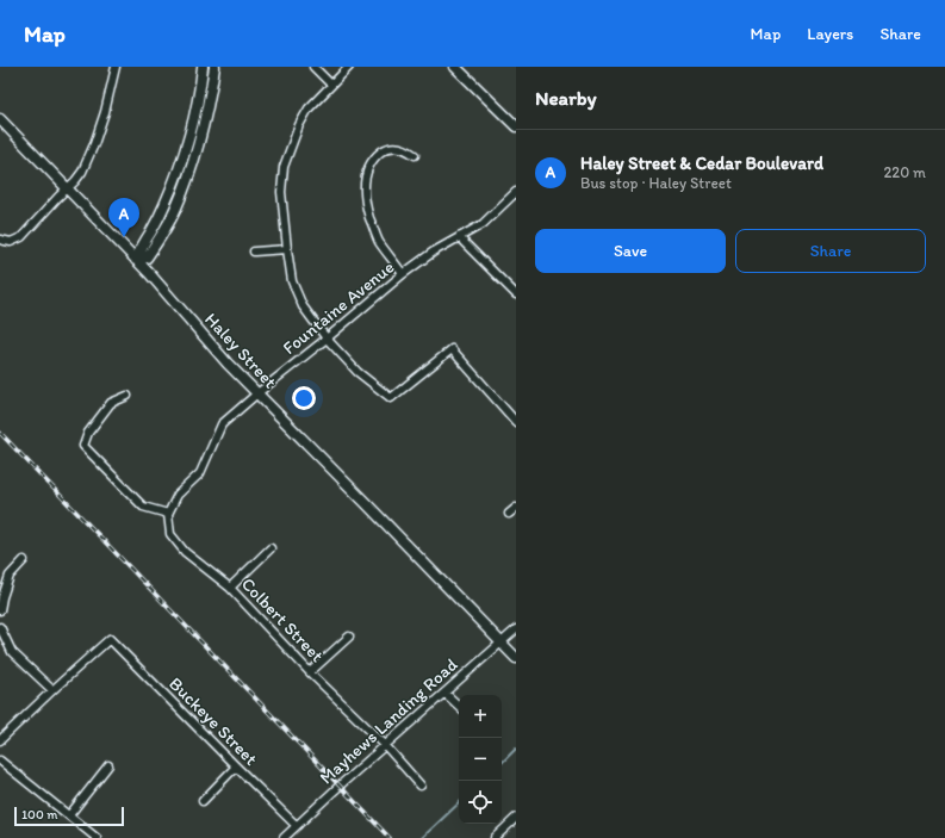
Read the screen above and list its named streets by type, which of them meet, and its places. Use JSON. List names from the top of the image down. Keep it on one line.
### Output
{"streets":{"street":["Fountaine Avenue","Haley Street","Colbert Street","Buckeye Street","Mayhews Landing Road"]},"crossings":[["Fountaine Avenue","Haley Street"],["Fountaine Avenue","Colbert Street"],["Haley Street","Mayhews Landing Road"],["Colbert Street","Mayhews Landing Road"],["Buckeye Street","Mayhews Landing Road"]],"scale_bar":"100 m","page":{"header":"Map","nav":["Map","Layers","Share"],"heading":"Nearby","list":[{"mark":"A","name":"Haley Street & Cedar Boulevard","note":"Bus stop · Haley Street","value":"220 m"}],"pins":"A","buttons":["Save","Share"],"map_buttons":["+","−"],"scale":"100 m"}}
